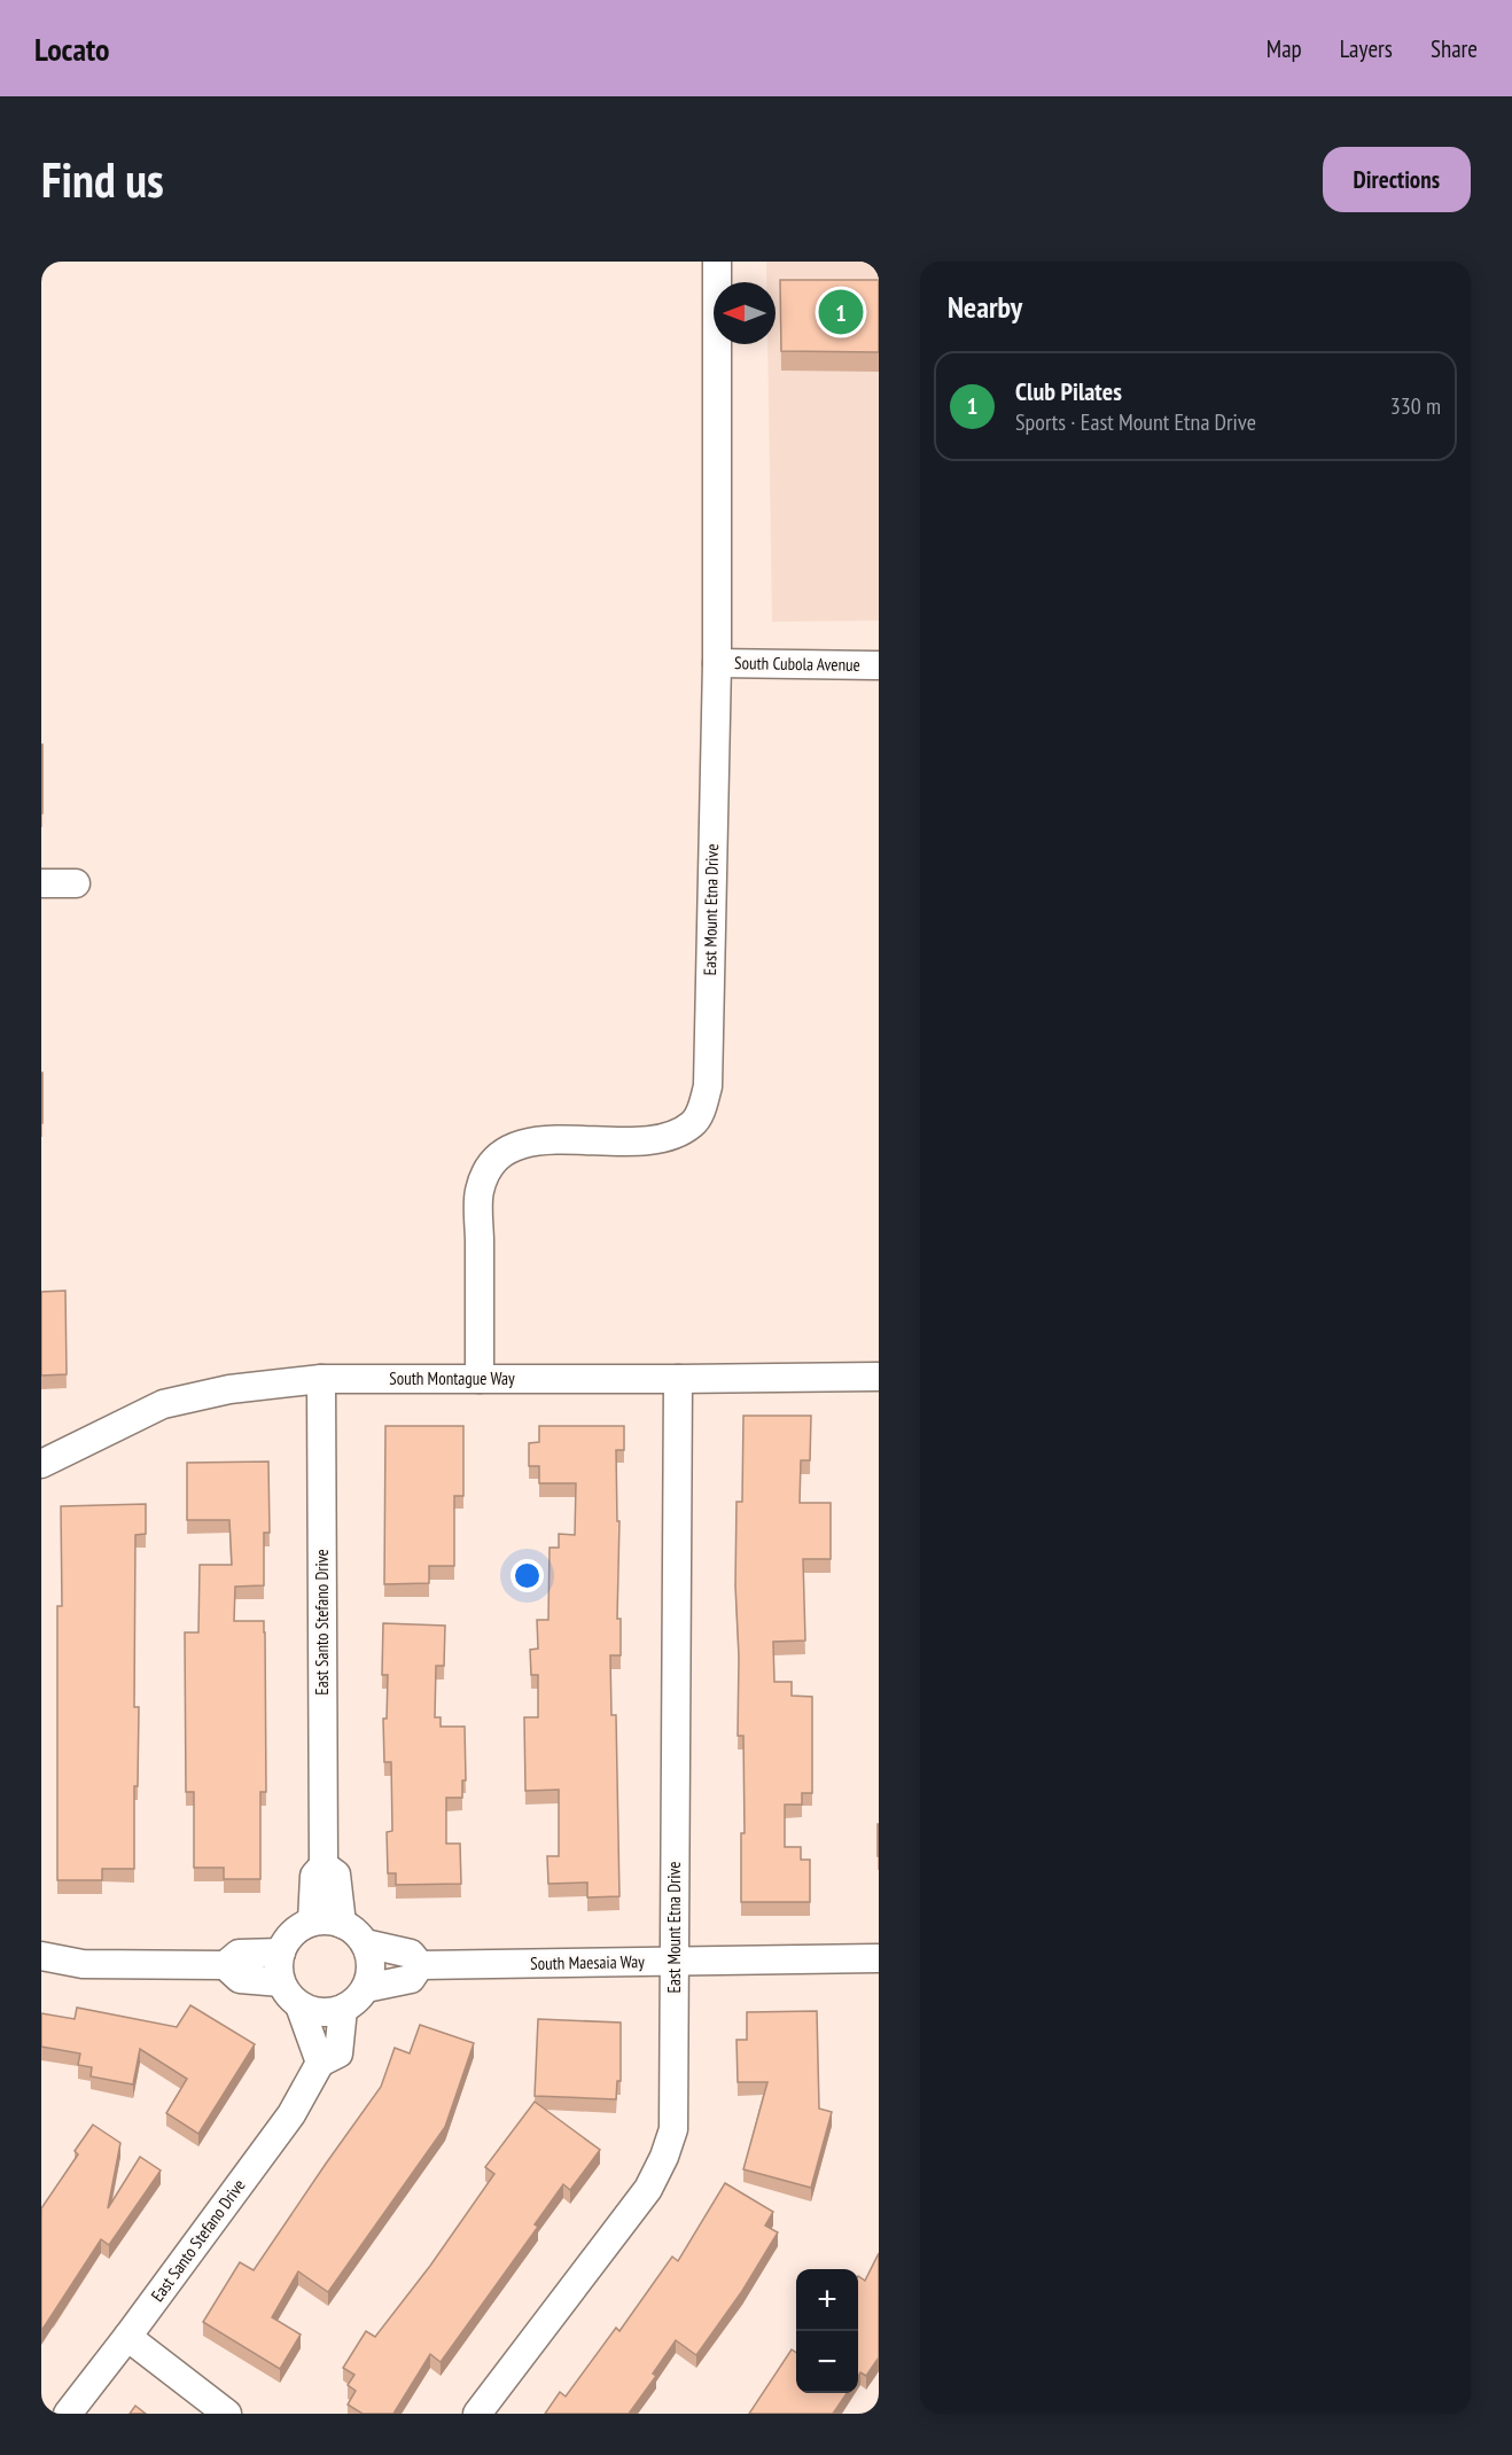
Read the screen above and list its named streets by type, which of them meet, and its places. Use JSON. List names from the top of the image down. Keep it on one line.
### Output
{"streets":{"street":["South Cubola Avenue","East Mount Etna Drive","South Montague Way","East Santo Stefano Drive","South Maesaia Way"]},"crossings":[["South Cubola Avenue","East Mount Etna Drive"],["East Mount Etna Drive","South Montague Way"],["East Mount Etna Drive","South Maesaia Way"],["South Montague Way","East Santo Stefano Drive"]],"north":"left","page":{"header":"Locato","nav":["Map","Layers","Share"],"buttons":"Directions","title":"Find us","heading":"Nearby","pins":"1","list":[{"mark":"1","name":"Club Pilates","note":"Sports · East Mount Etna Drive","value":"330 m"}],"map_buttons":["+","−"]}}
